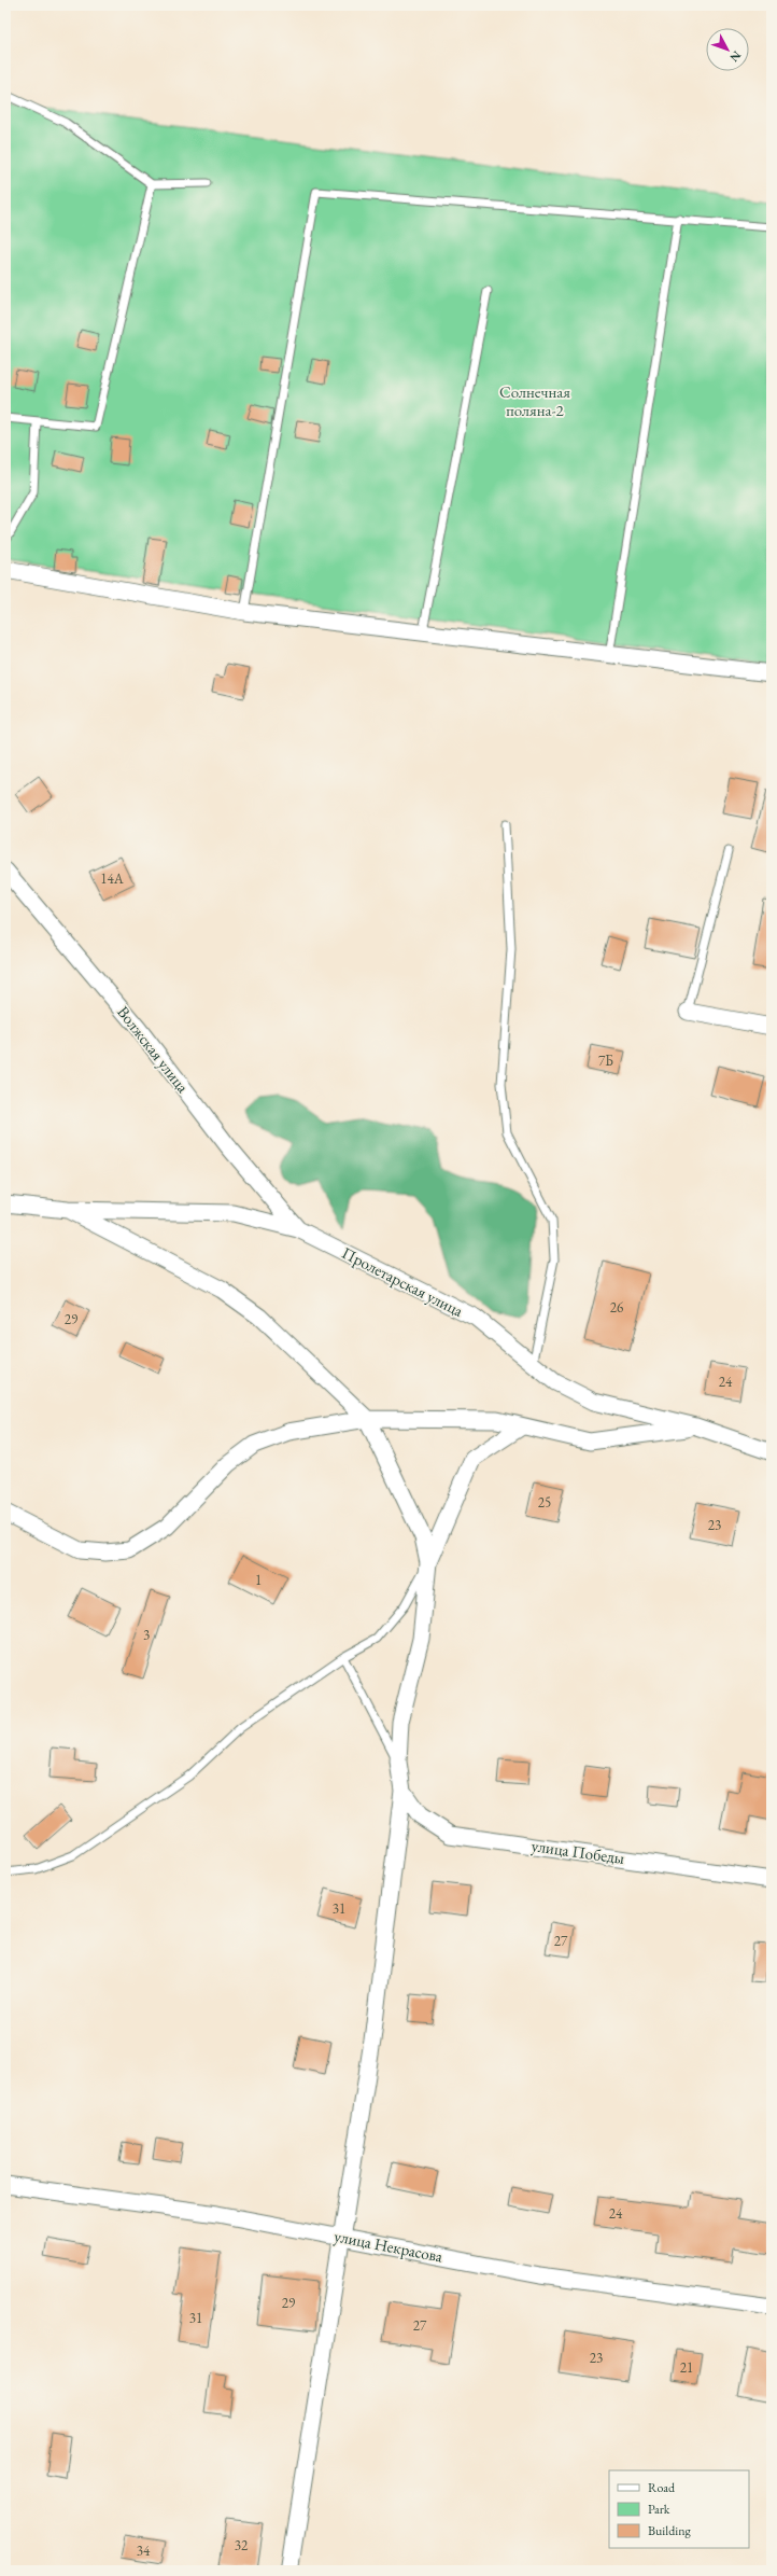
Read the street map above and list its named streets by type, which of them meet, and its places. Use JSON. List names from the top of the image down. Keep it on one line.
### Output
{"streets":{"street":["Волжская улица","Пролетарская улица","улица Победы","улица Некрасова"]},"crossings":[["Волжская улица","Пролетарская улица"]],"parks":["Солнечная поляна-2"],"house_numbers":["14А","7Б","26","29","24","25","23","1","3","31","27","24","29","31","27","23","21","32","34"],"legend":["Road","Park","Building"],"north":"bottom right"}
